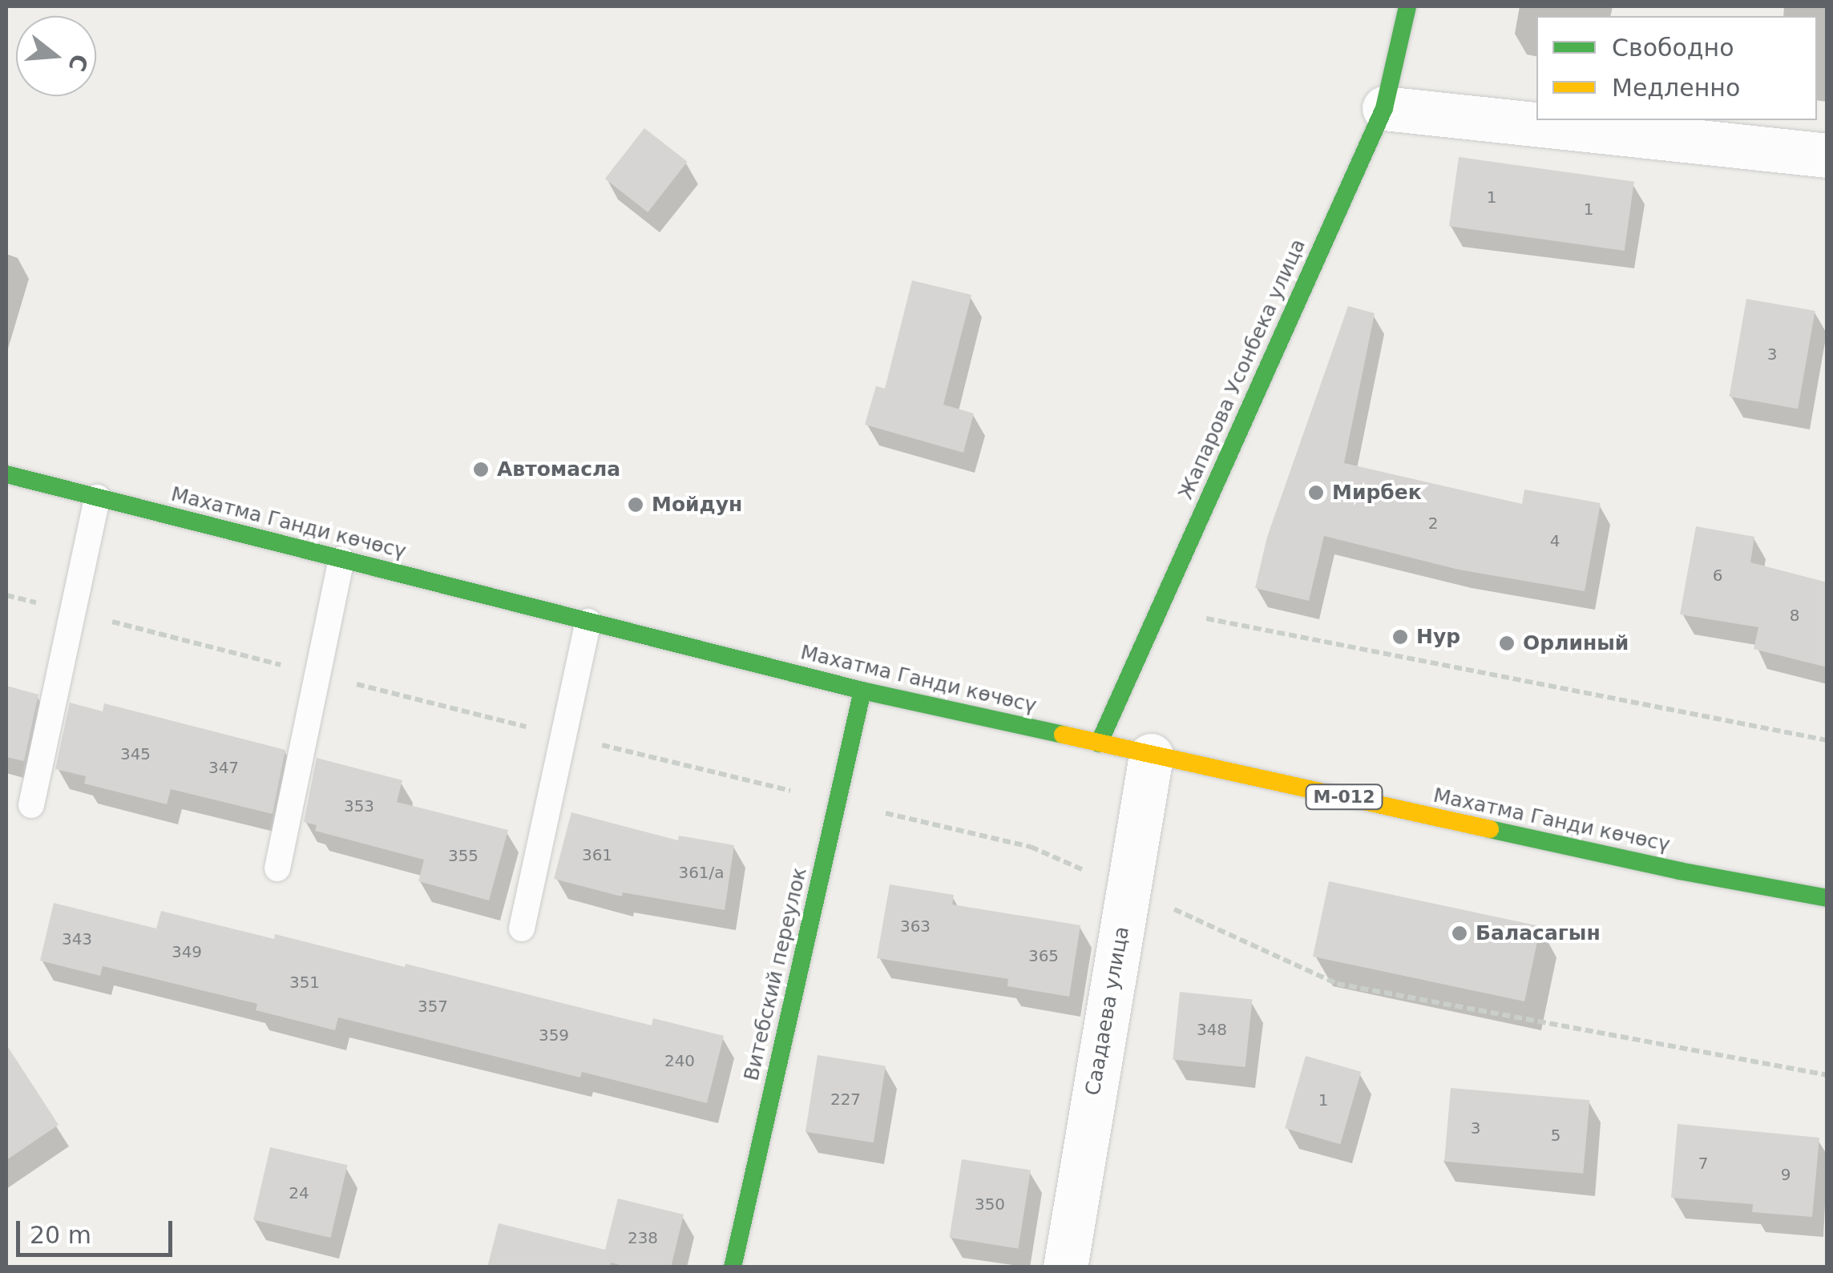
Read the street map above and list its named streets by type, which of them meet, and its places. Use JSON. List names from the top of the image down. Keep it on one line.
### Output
{"streets":{"main road":["Жапарова Усонбека улица","Махатма Ганди көчөсү","М-012","Витебский переулок"],"street":["Саадаева улица"]},"crossings":[["Жапарова Усонбека улица","Махатма Ганди көчөсү"],["Махатма Ганди көчөсү","Витебский переулок"],["Махатма Ганди көчөсү","Саадаева улица"]],"places":["Автомасла","Мирбек","Мойдун","Нур","Орлиный","Баласагын"],"house_numbers":["1","1","3","2","4","6","8","345","347","353","361","355","361/а","363","343","349","365","351","357","348","359","240","227","1","3","5","7","9","24","350","238"],"legend":["Свободно","Медленно"],"scale_bar":"20 m","north":"right"}
